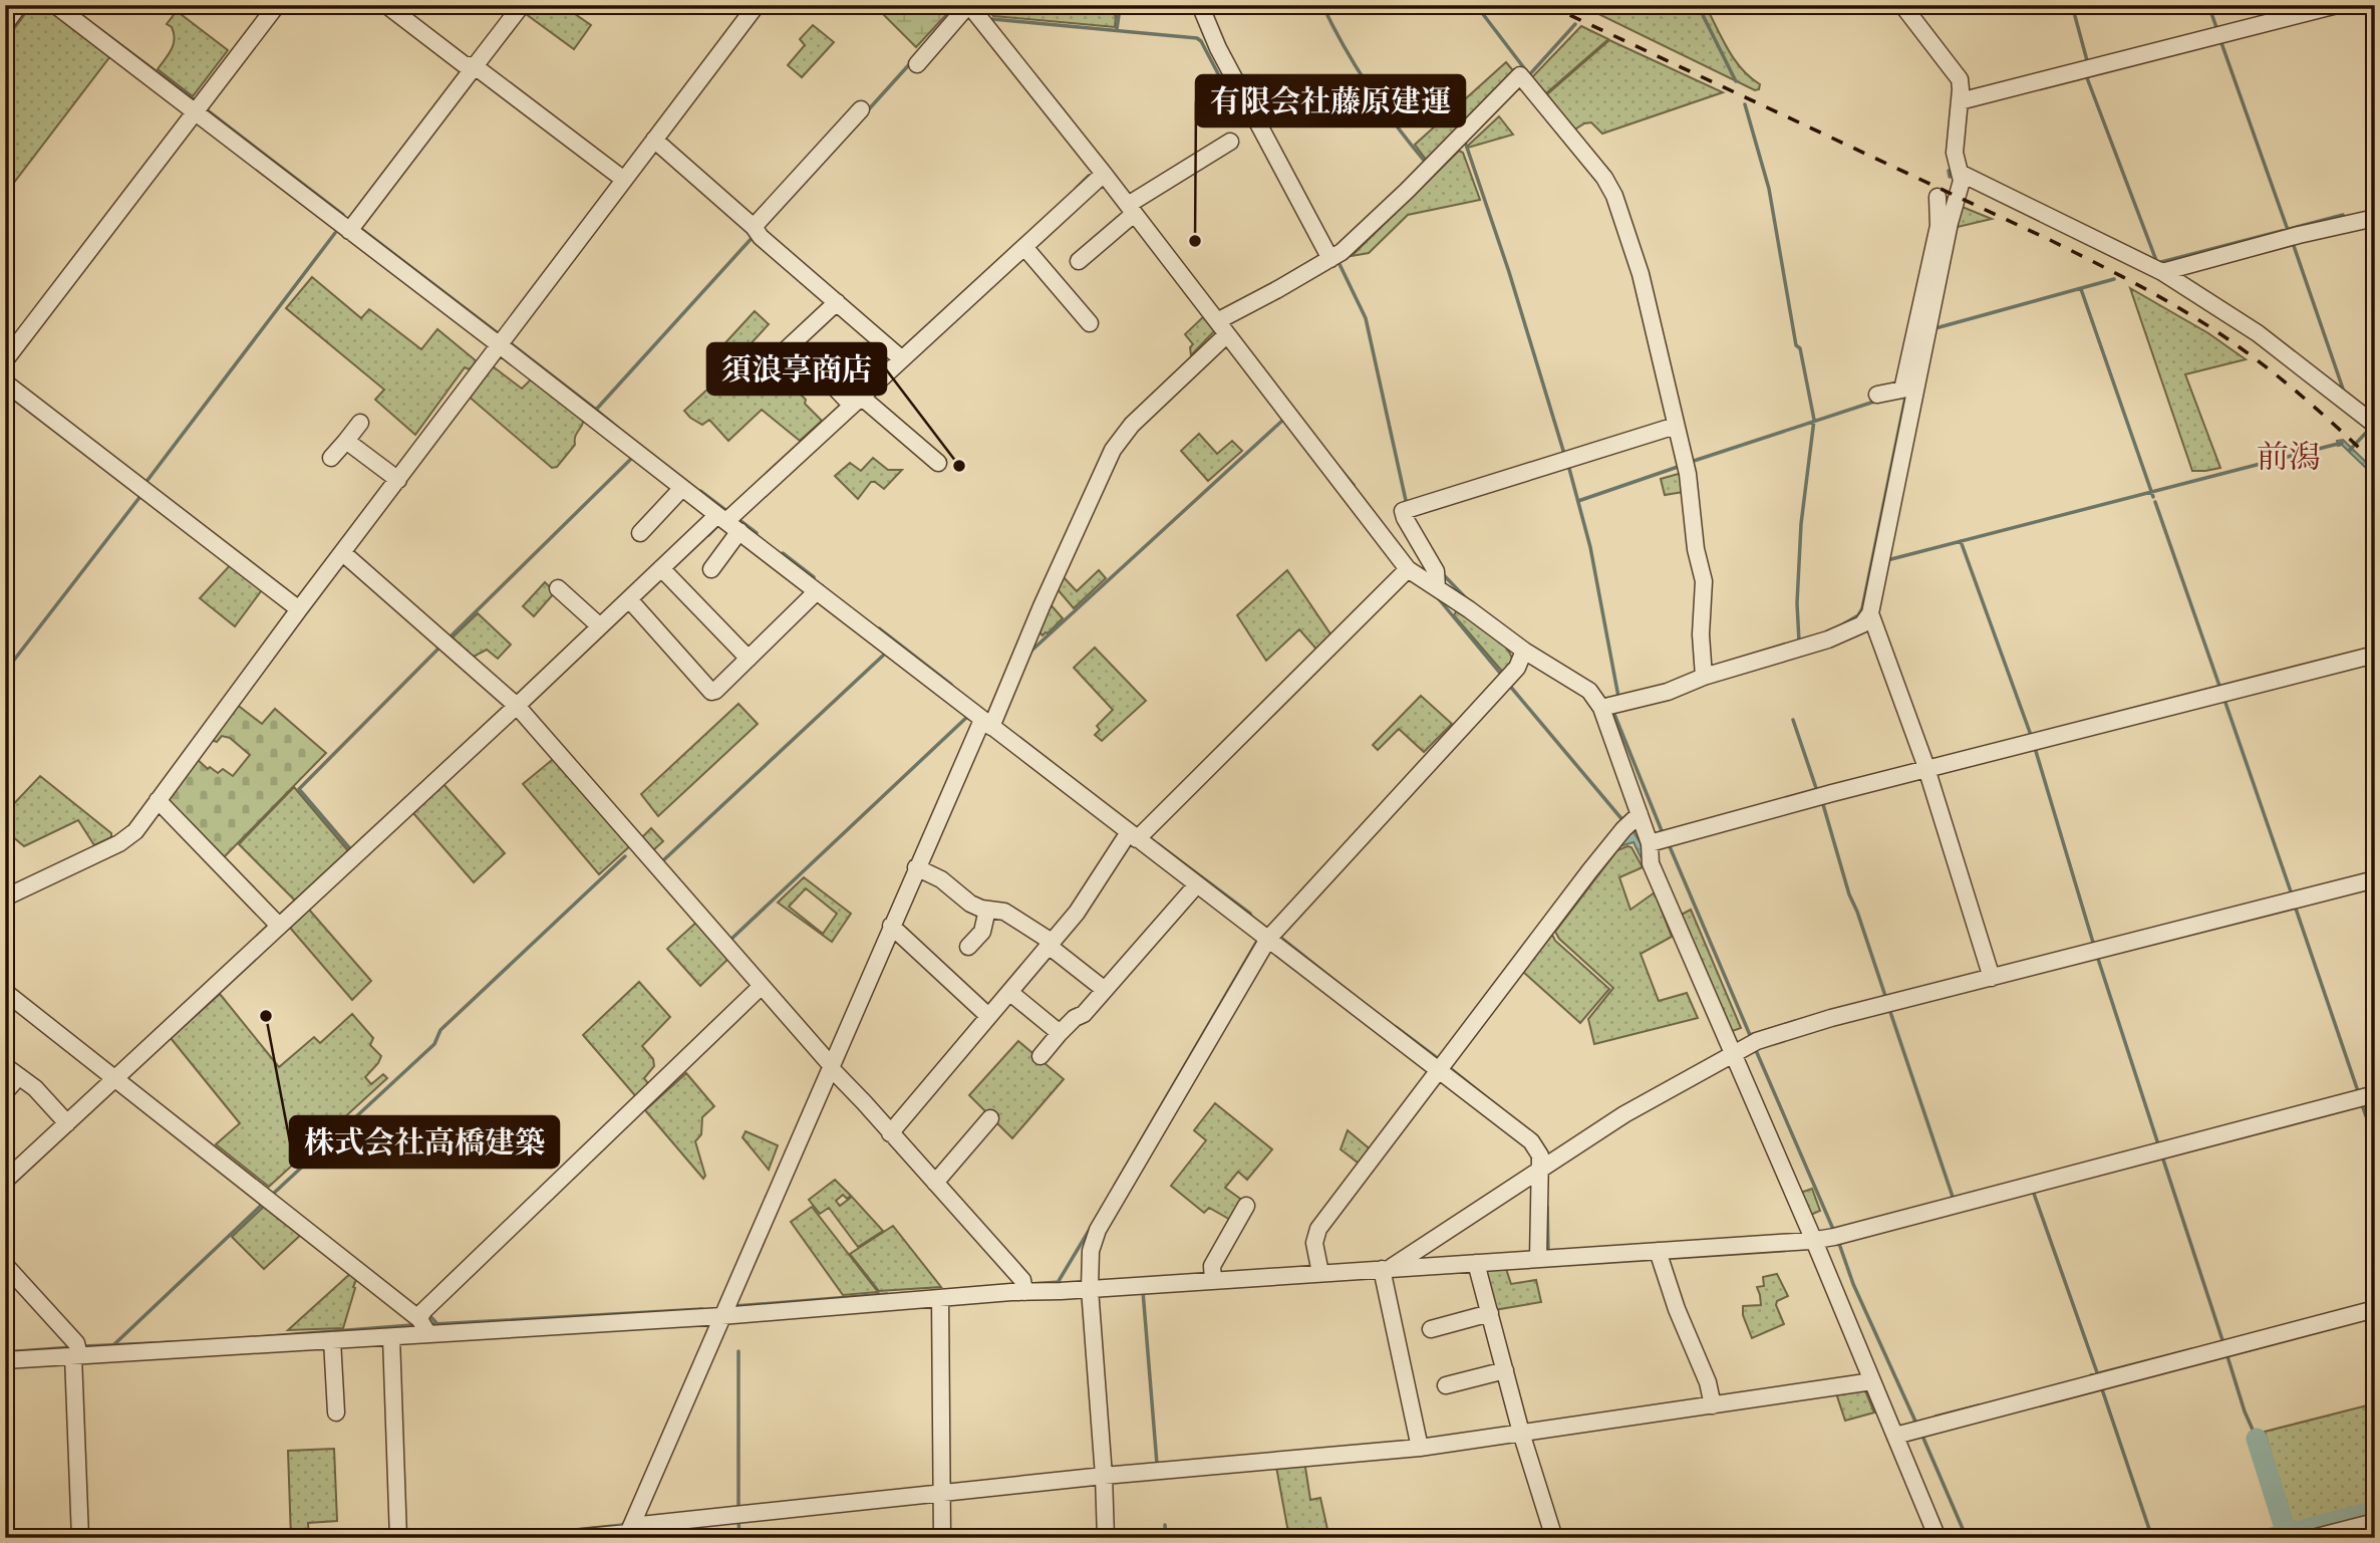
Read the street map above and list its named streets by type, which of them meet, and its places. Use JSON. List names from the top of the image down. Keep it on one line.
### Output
{"districts":["前潟"],"places":["有限会社藤原建運","須浪享商店","株式会社高橋建築"]}
